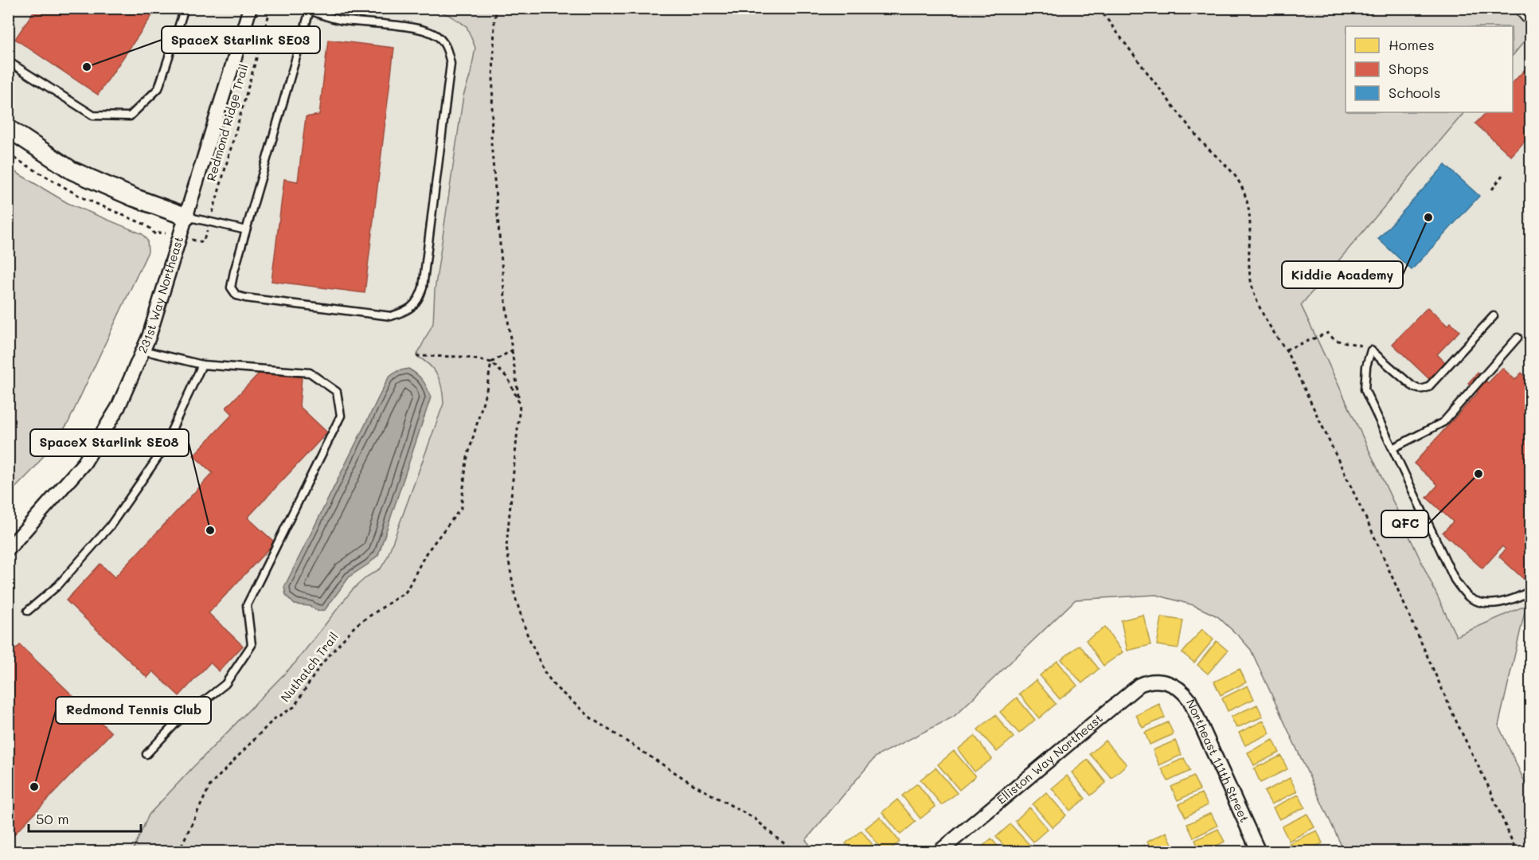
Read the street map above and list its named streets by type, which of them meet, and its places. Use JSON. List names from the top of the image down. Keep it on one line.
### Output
{"streets":{"street":["231st Way Northeast","Elliston Way Northeast","Northeast 111th Street"],"path":["Redmond Ridge Trail","Nuthatch Trail"]},"crossings":[["Elliston Way Northeast","Northeast 111th Street"]],"places":["SpaceX Starlink SE03","Kiddie Academy","QFC","SpaceX Starlink SE08","Redmond Tennis Club"],"legend":["Homes","Shops","Schools"],"scale_bar":"50 m"}
